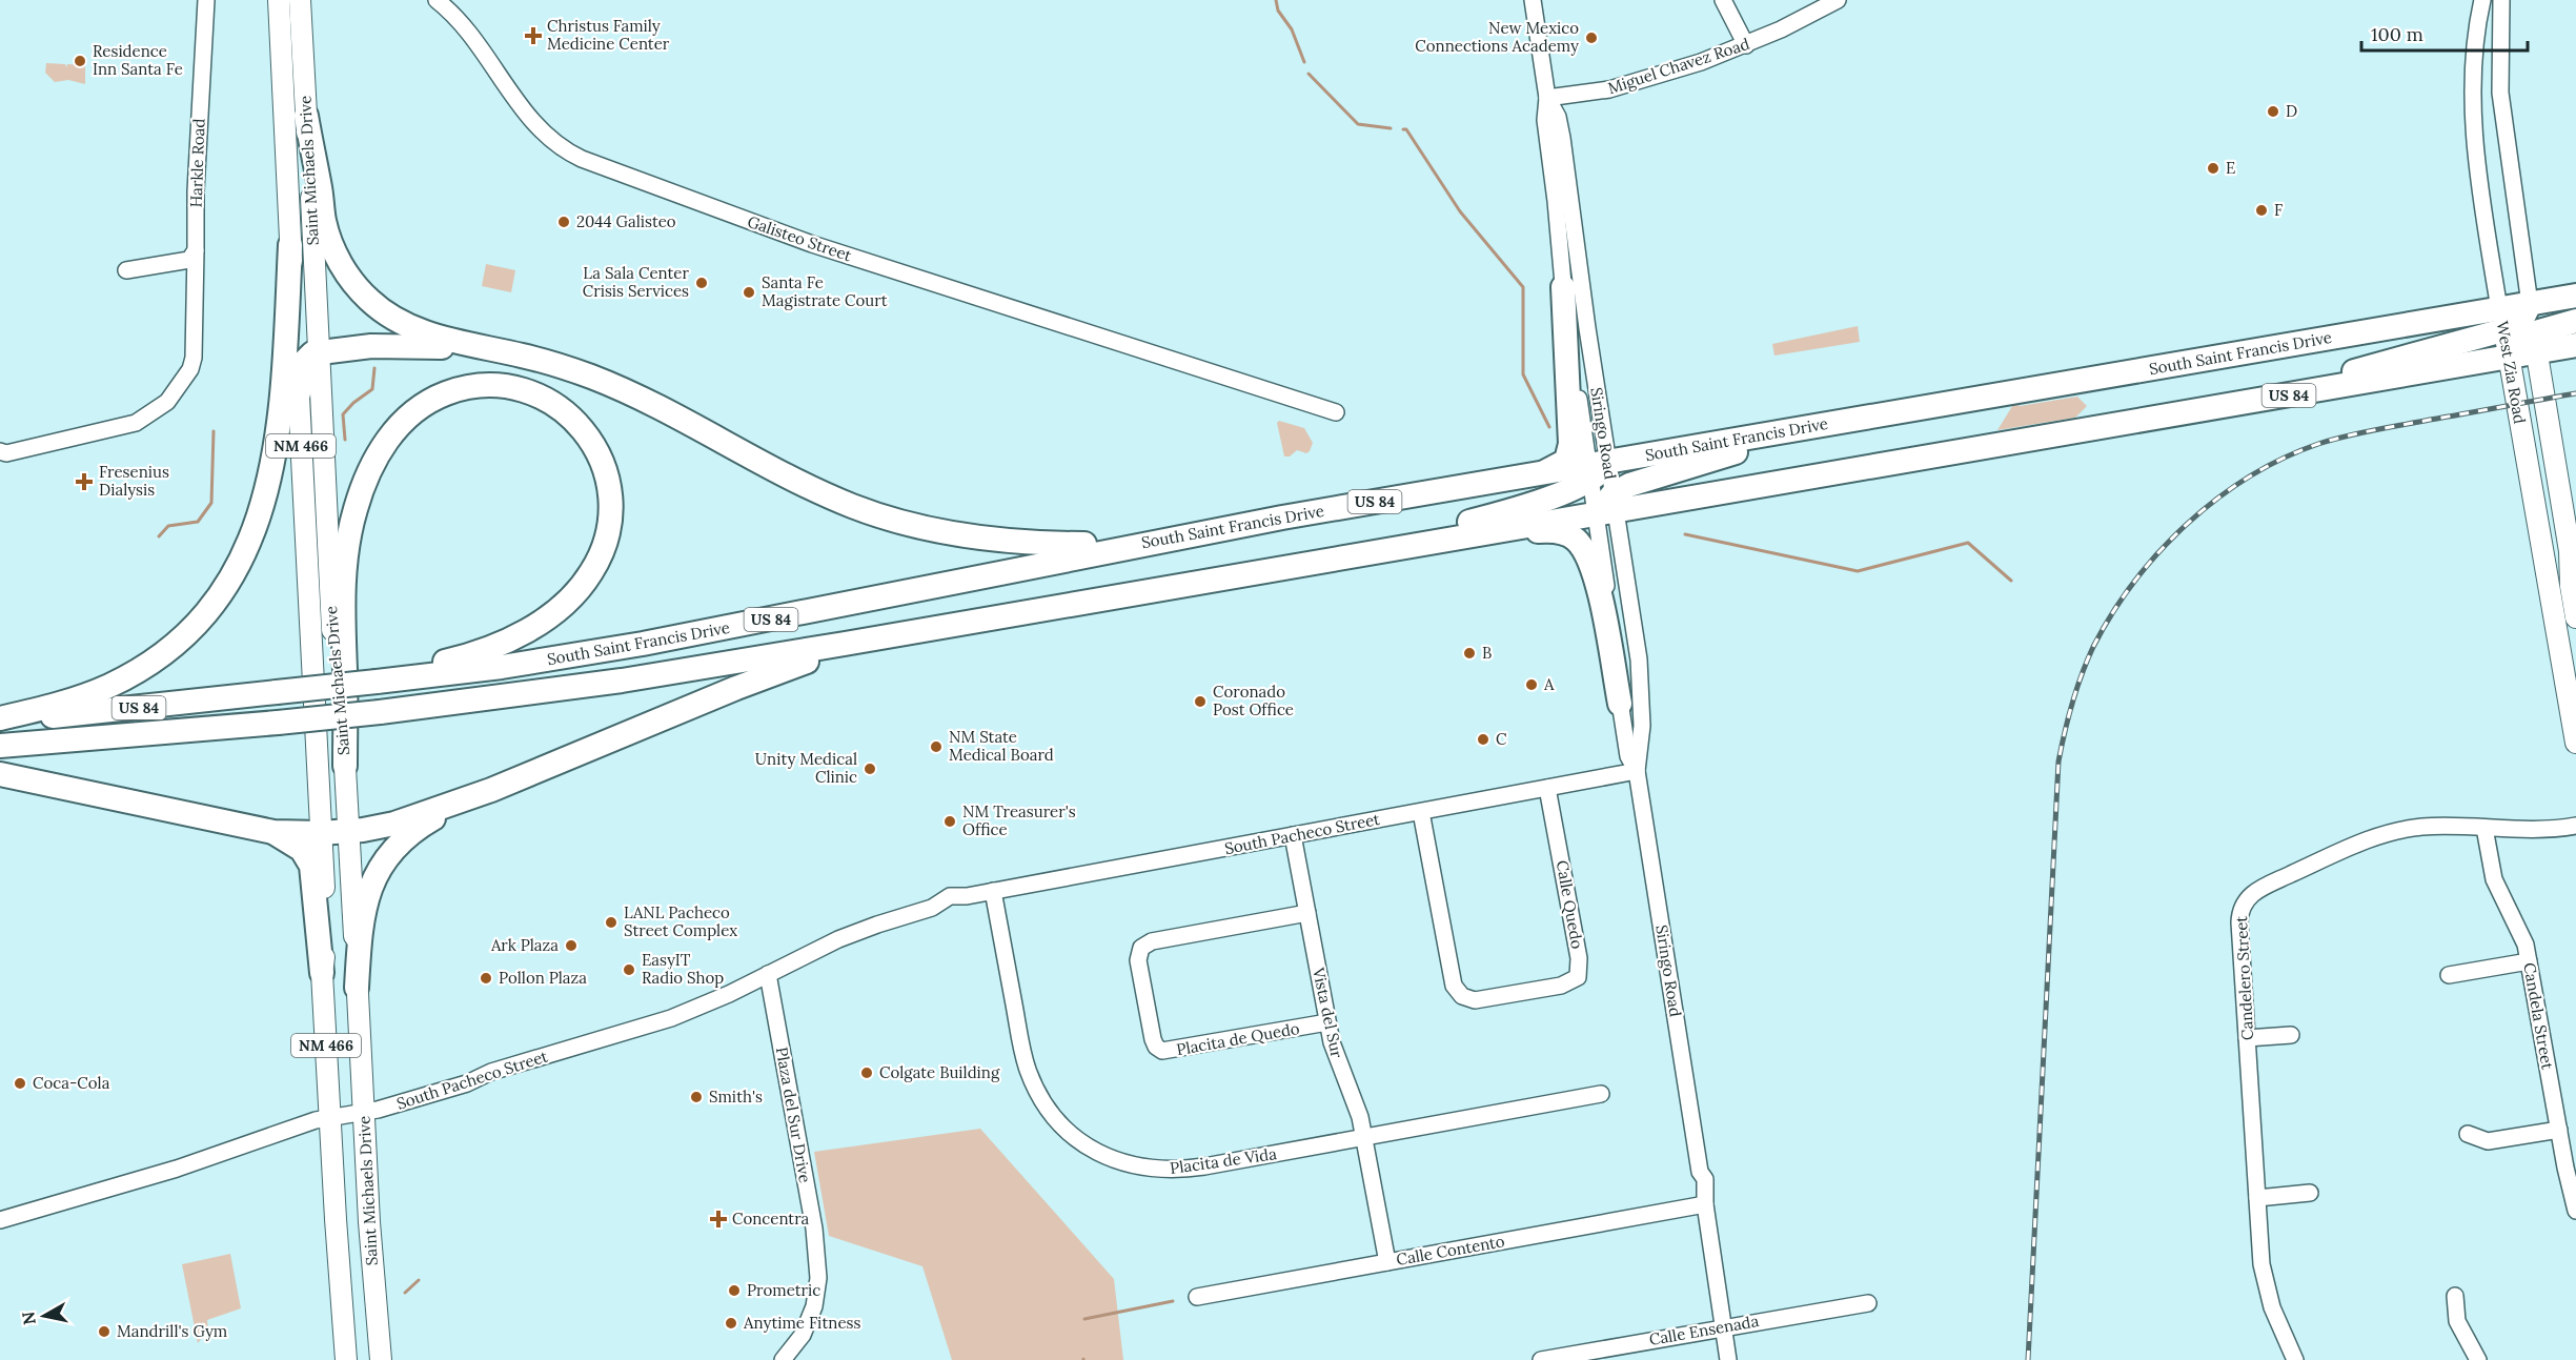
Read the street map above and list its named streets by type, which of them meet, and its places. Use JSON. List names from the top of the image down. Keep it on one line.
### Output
{"streets":{"highway":["South Saint Francis Drive","US 84"],"main road":["Saint Michaels Drive","West Zia Road","NM 466"],"street":["Miguel Chavez Road","Harkle Road","Galisteo Street","Siringo Road","South Pacheco Street","Calle Quedo","Candelero Street","Vista del Sur","Candela Street","Placita de Quedo","Plaza del Sur Drive","Placita de Vida","Calle Contento","Calle Ensenada"]},"crossings":[["Miguel Chavez Road","Siringo Road"],["Saint Michaels Drive","South Pacheco Street"],["South Saint Francis Drive","West Zia Road"],["South Saint Francis Drive","Siringo Road"],["Siringo Road","South Pacheco Street"],["Siringo Road","Calle Contento"],["Siringo Road","Calle Ensenada"],["South Pacheco Street","Calle Quedo"],["South Pacheco Street","Vista del Sur"],["South Pacheco Street","Plaza del Sur Drive"],["South Pacheco Street","Placita de Vida"],["Candelero Street","Candela Street"],["Vista del Sur","Placita de Quedo"],["Vista del Sur","Placita de Vida"],["Vista del Sur","Calle Contento"]],"places":{"health":["Christus Family Medicine Center","Fresenius Dialysis","Concentra"],"other":["New Mexico Connections Academy","Residence Inn Santa Fe","D","E","F","2044 Galisteo","La Sala Center Crisis Services","Santa Fe Magistrate Court","B","A","Coronado Post Office","C","NM State Medical Board","Unity Medical Clinic","NM Treasurer's Office","LANL Pacheco Street Complex","Ark Plaza","EasyIT Radio Shop","Pollon Plaza","Colgate Building","Coca-Cola","Smith's","Prometric","Anytime Fitness","Mandrill's Gym"]},"scale_bar":"100 m","north":"left"}
